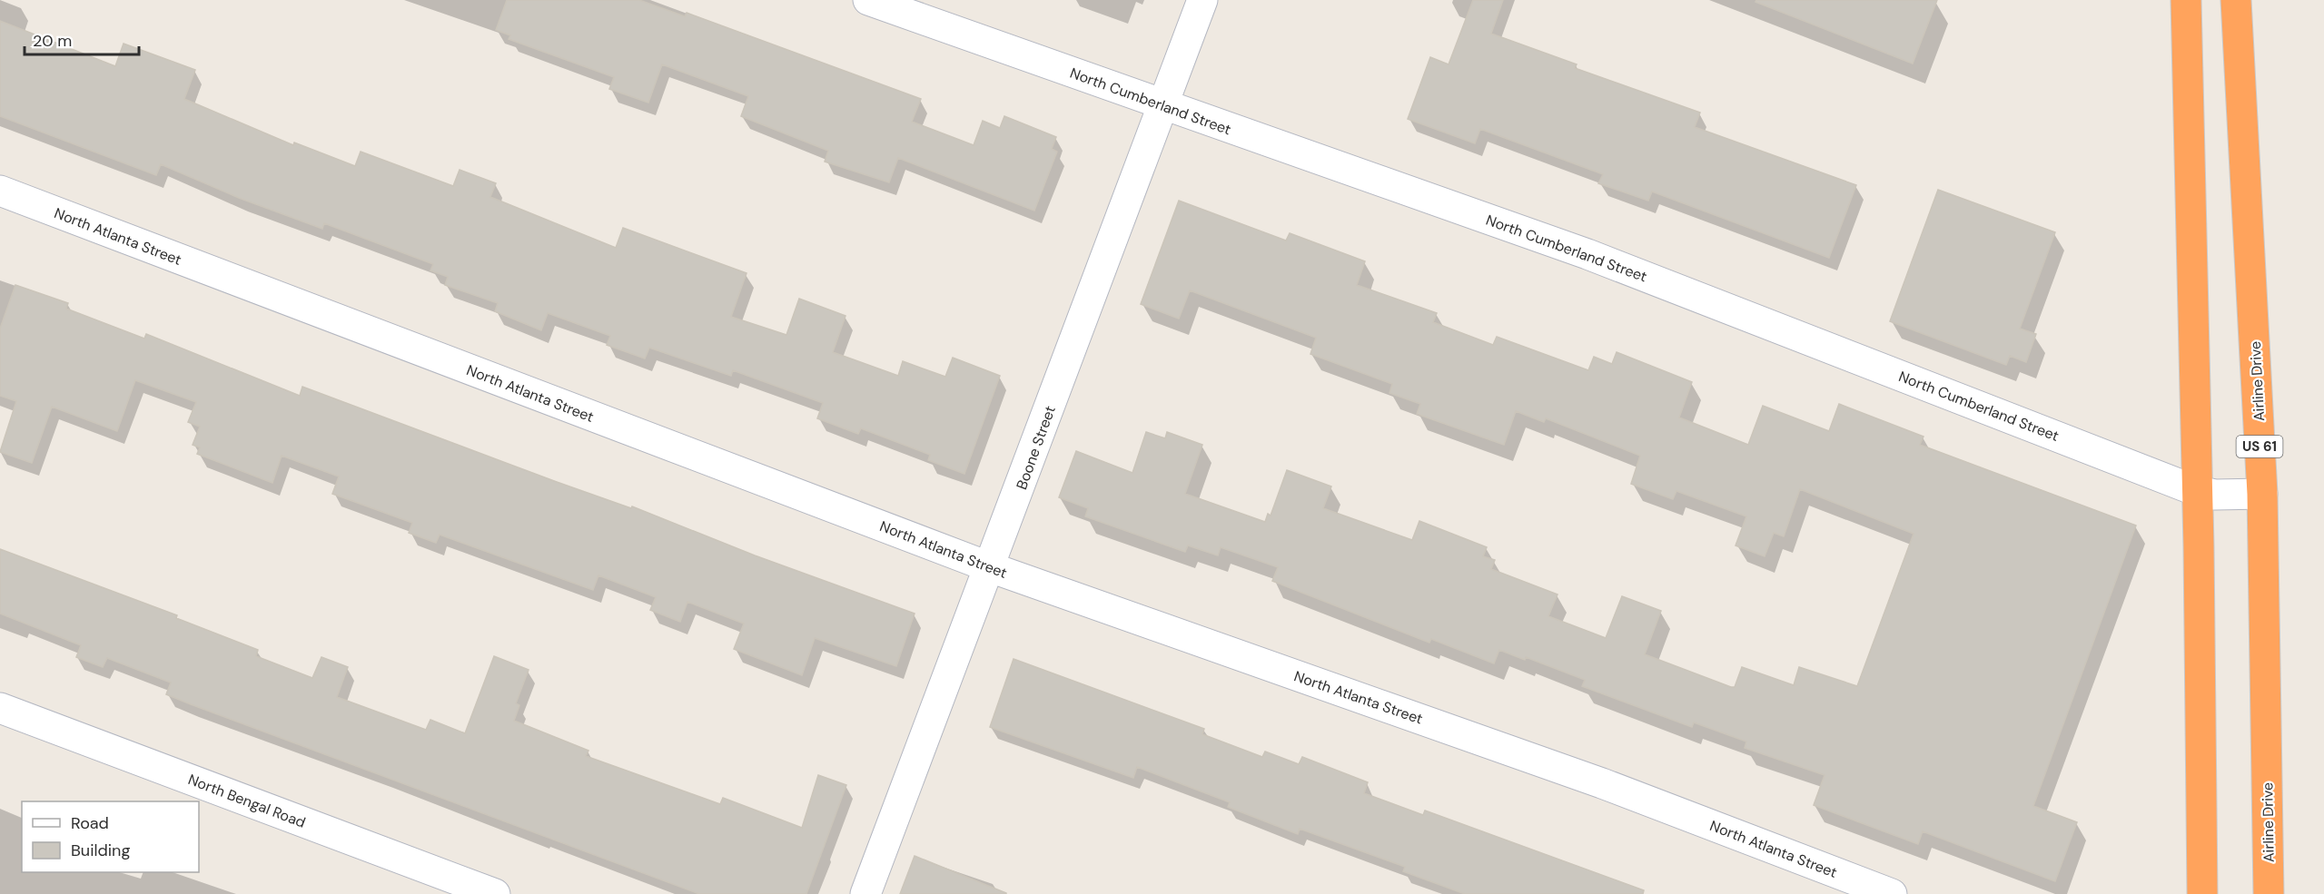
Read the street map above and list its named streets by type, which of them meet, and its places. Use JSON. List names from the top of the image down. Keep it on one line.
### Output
{"streets":{"highway":["Airline Drive","US 61"],"street":["North Cumberland Street","North Atlanta Street","Boone Street","North Bengal Road"]},"crossings":[["North Cumberland Street","Airline Drive"],["North Cumberland Street","Boone Street"],["North Atlanta Street","Boone Street"]],"legend":["Road","Building"],"scale_bar":"20 m"}
